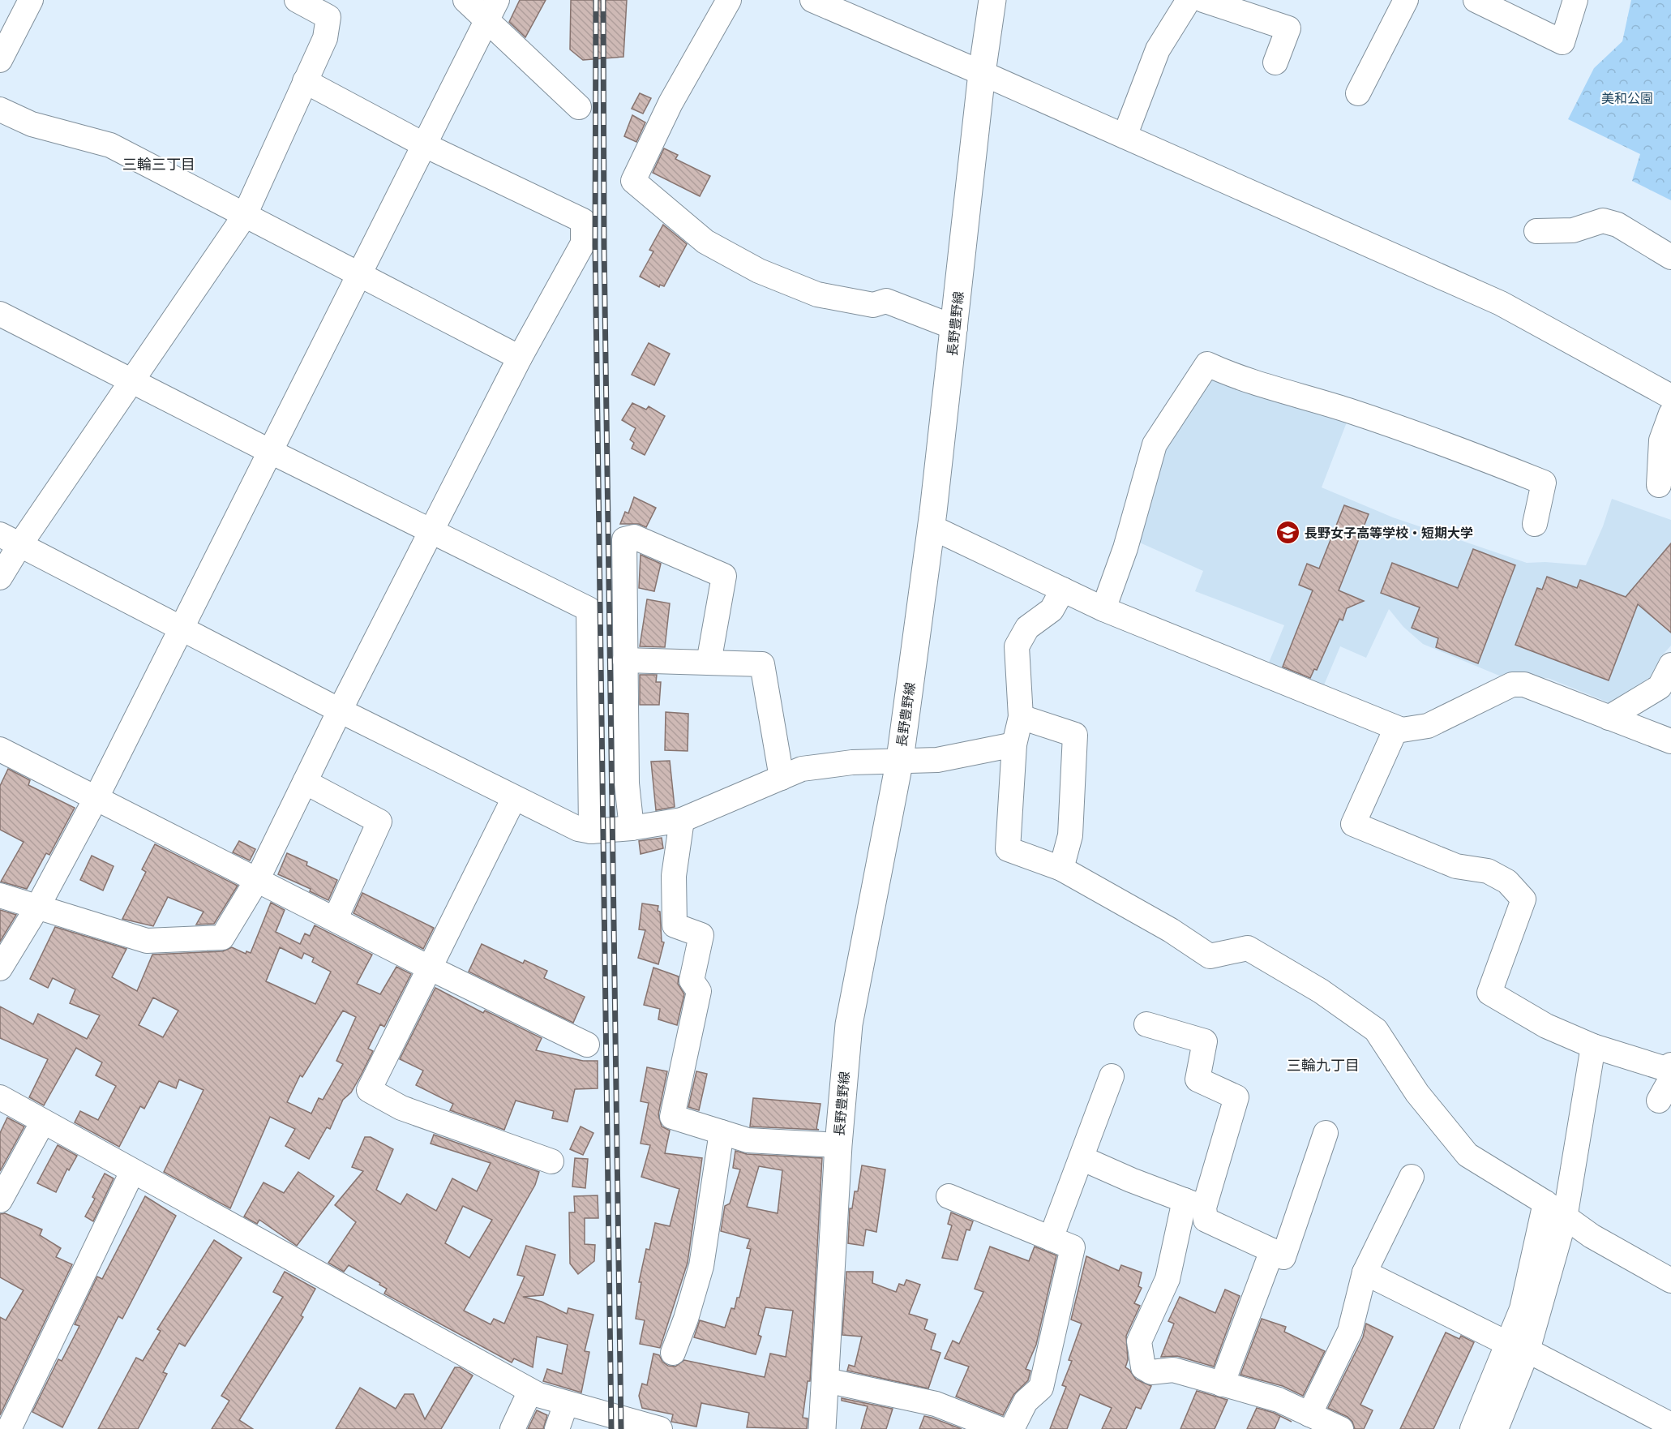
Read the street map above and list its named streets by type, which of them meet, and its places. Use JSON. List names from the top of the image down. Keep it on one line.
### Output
{"streets":{"main road":["長野豊野線"]},"districts":["三輪三丁目","三輪九丁目"],"parks":["美和公園"],"places":{"school or university":["長野女子高等学校・短期大学"]}}
